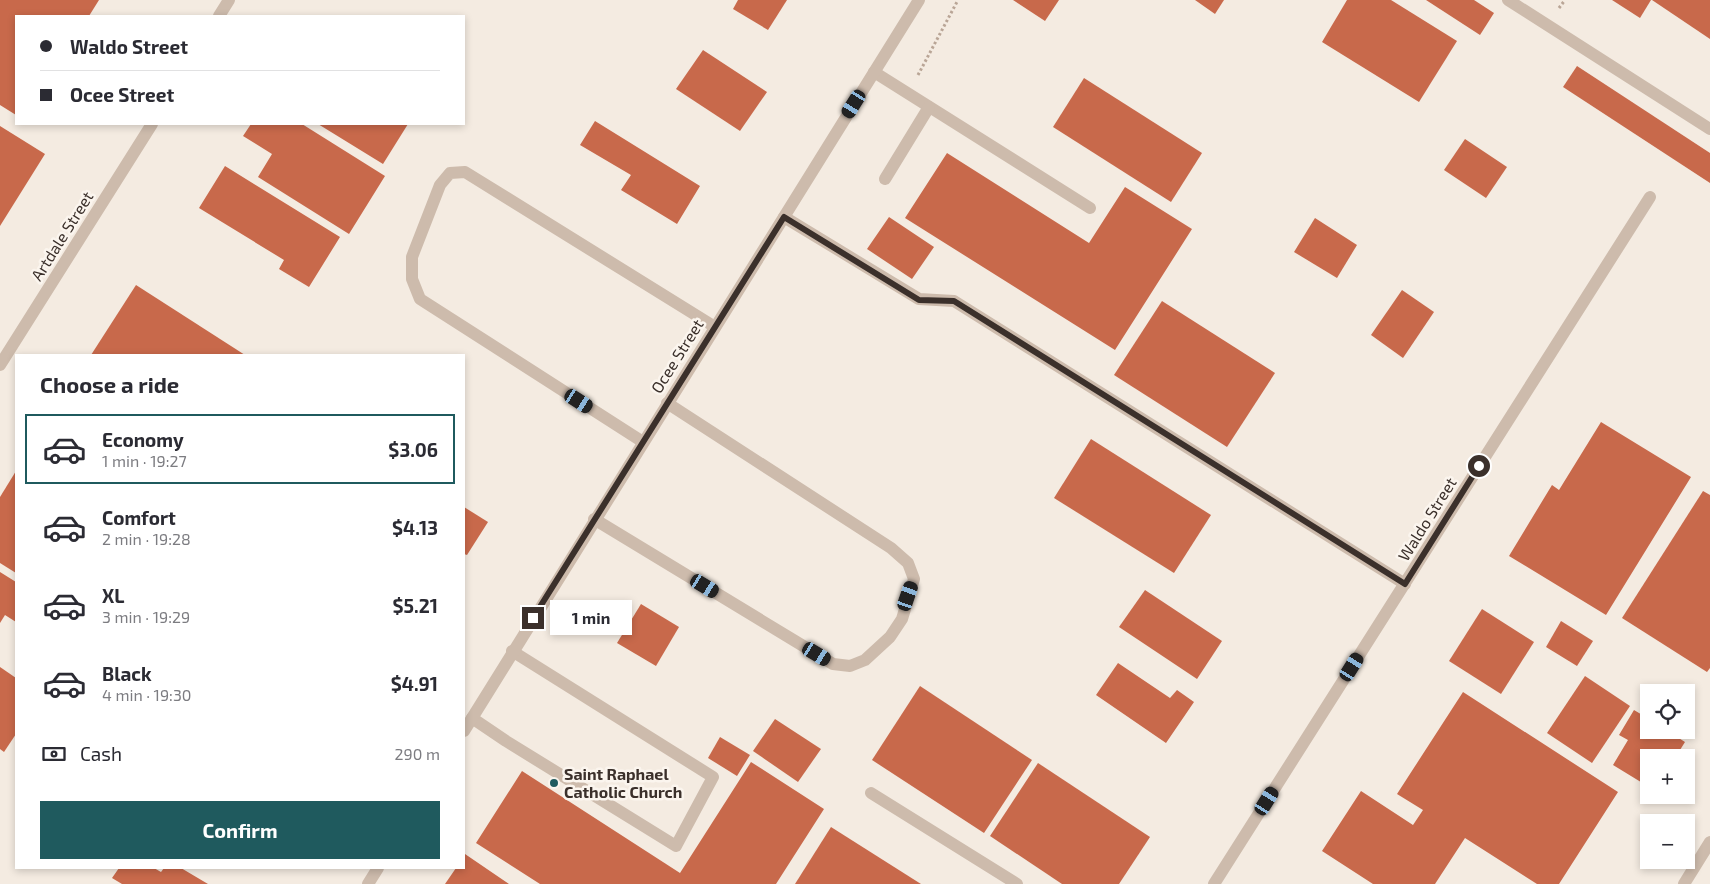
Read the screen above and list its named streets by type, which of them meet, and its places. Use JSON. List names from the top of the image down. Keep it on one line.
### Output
{"streets":{"street":["Artdale Street","Ocee Street","Waldo Street"]},"places":["Saint Raphael Catholic Church"],"page":{"banner":["Waldo Street","Ocee Street"],"heading":"Choose a ride","list":[{"name":"Economy","note":"1 min · 19:27","value":"$3.06"},{"name":"Comfort","note":"2 min · 19:28","value":"$4.13"},{"name":"XL","note":"3 min · 19:29","value":"$5.21"},{"name":"Black","note":"4 min · 19:30","value":"$4.91"}],"bubble":"1 min","map_buttons":["+","−"],"pay":["Cash","290 m"],"buttons":"Confirm"}}
